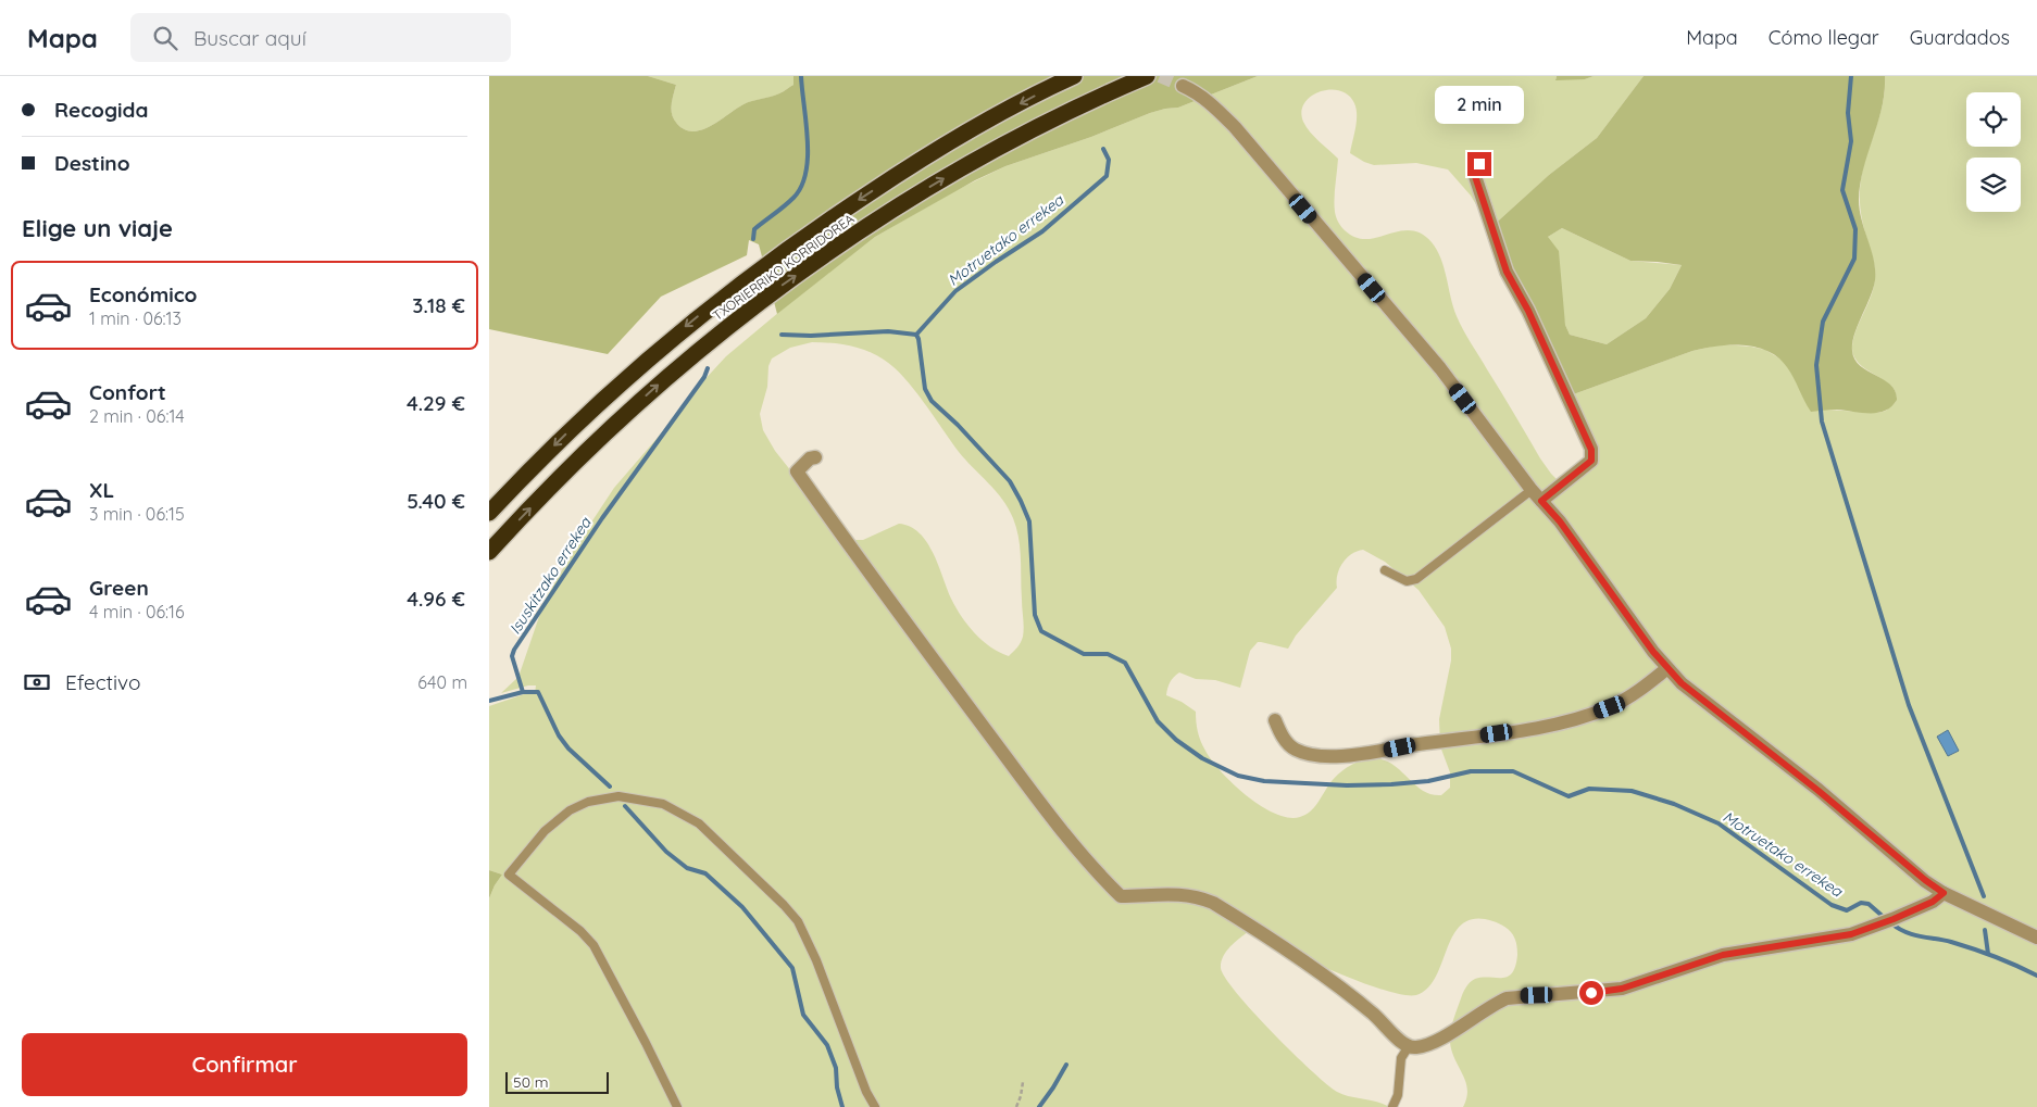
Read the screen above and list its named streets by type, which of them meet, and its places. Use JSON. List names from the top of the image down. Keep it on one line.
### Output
{"streets":{"highway":["TXORIERRIKO KORRIDOREA"]},"water":["Motruetako errekea","Isuskitzako errekea"],"scale_bar":"50 m","page":{"header":"Mapa","search":"Buscar aquí","nav":["Mapa","Cómo llegar","Guardados"],"banner":["Recogida","Destino"],"bubble":"2 min","heading":"Elige un viaje","list":[{"name":"Económico","note":"1 min · 06:13","value":"3.18 €"},{"name":"Confort","note":"2 min · 06:14","value":"4.29 €"},{"name":"XL","note":"3 min · 06:15","value":"5.40 €"},{"name":"Green","note":"4 min · 06:16","value":"4.96 €"}],"pay":["Efectivo","640 m"],"buttons":"Confirmar","scale":"50 m"}}
